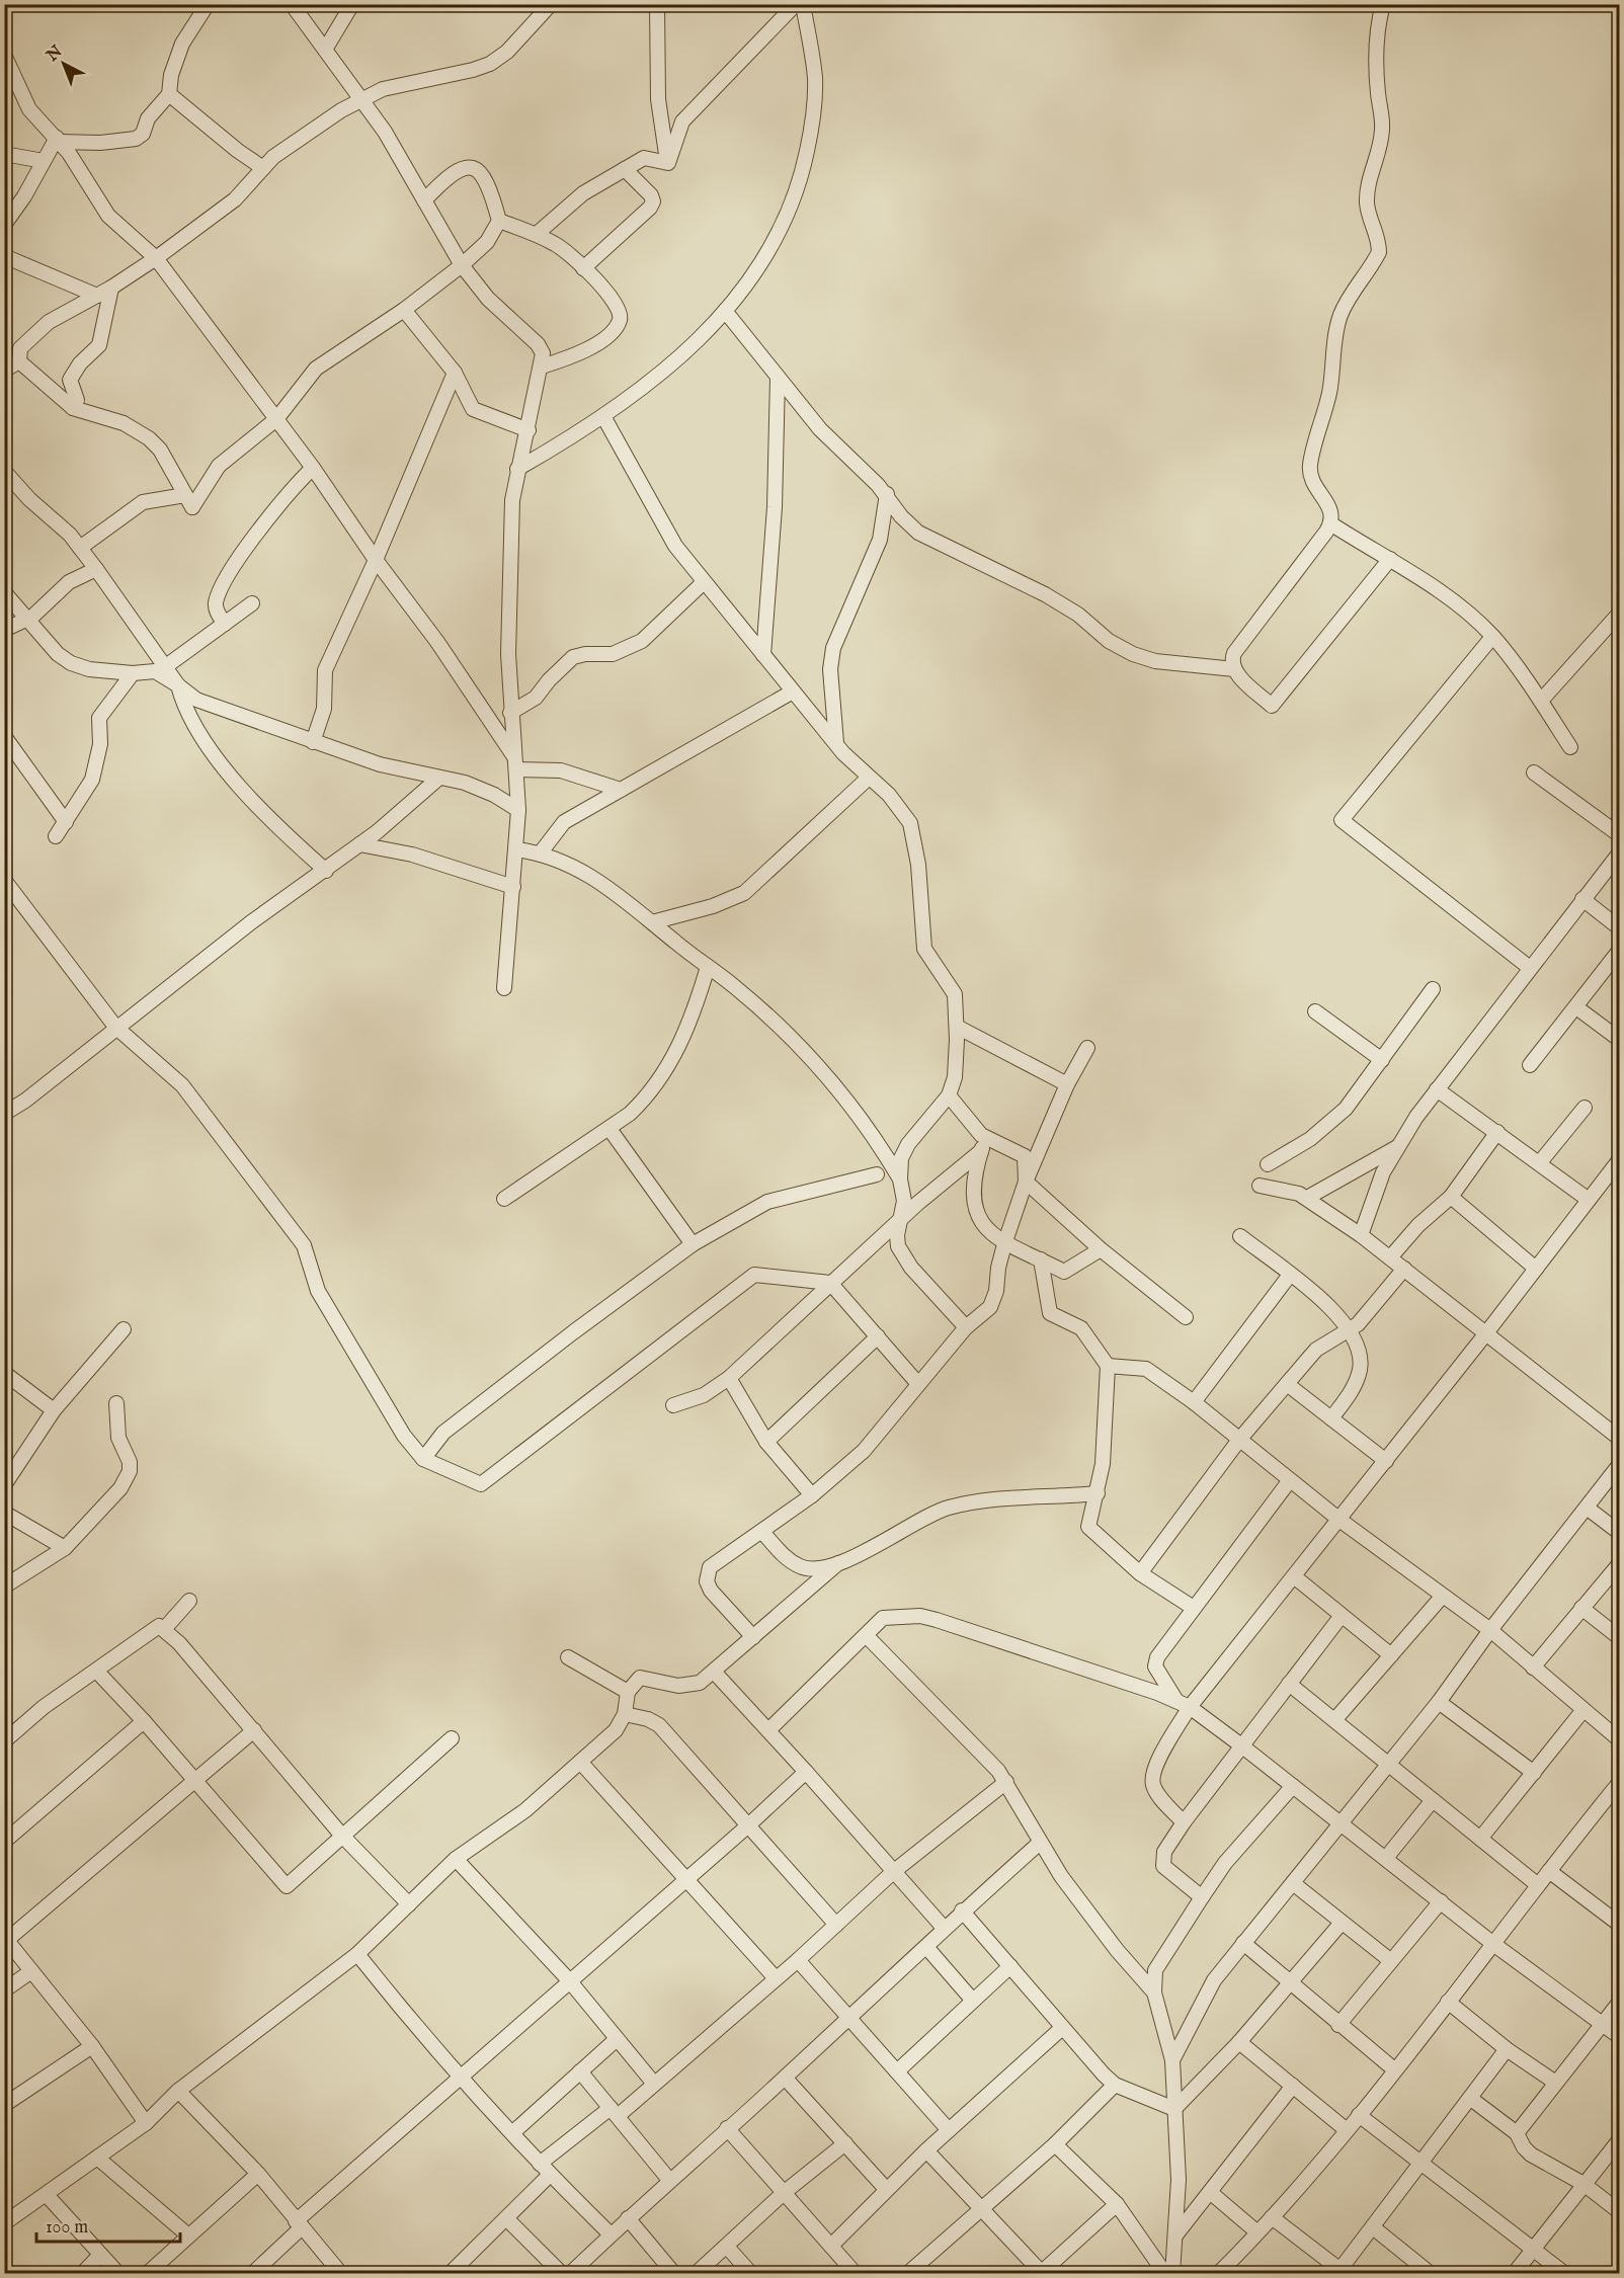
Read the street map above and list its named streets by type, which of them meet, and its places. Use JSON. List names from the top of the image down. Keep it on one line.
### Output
{"scale_bar":"100 m","north":"top left"}
